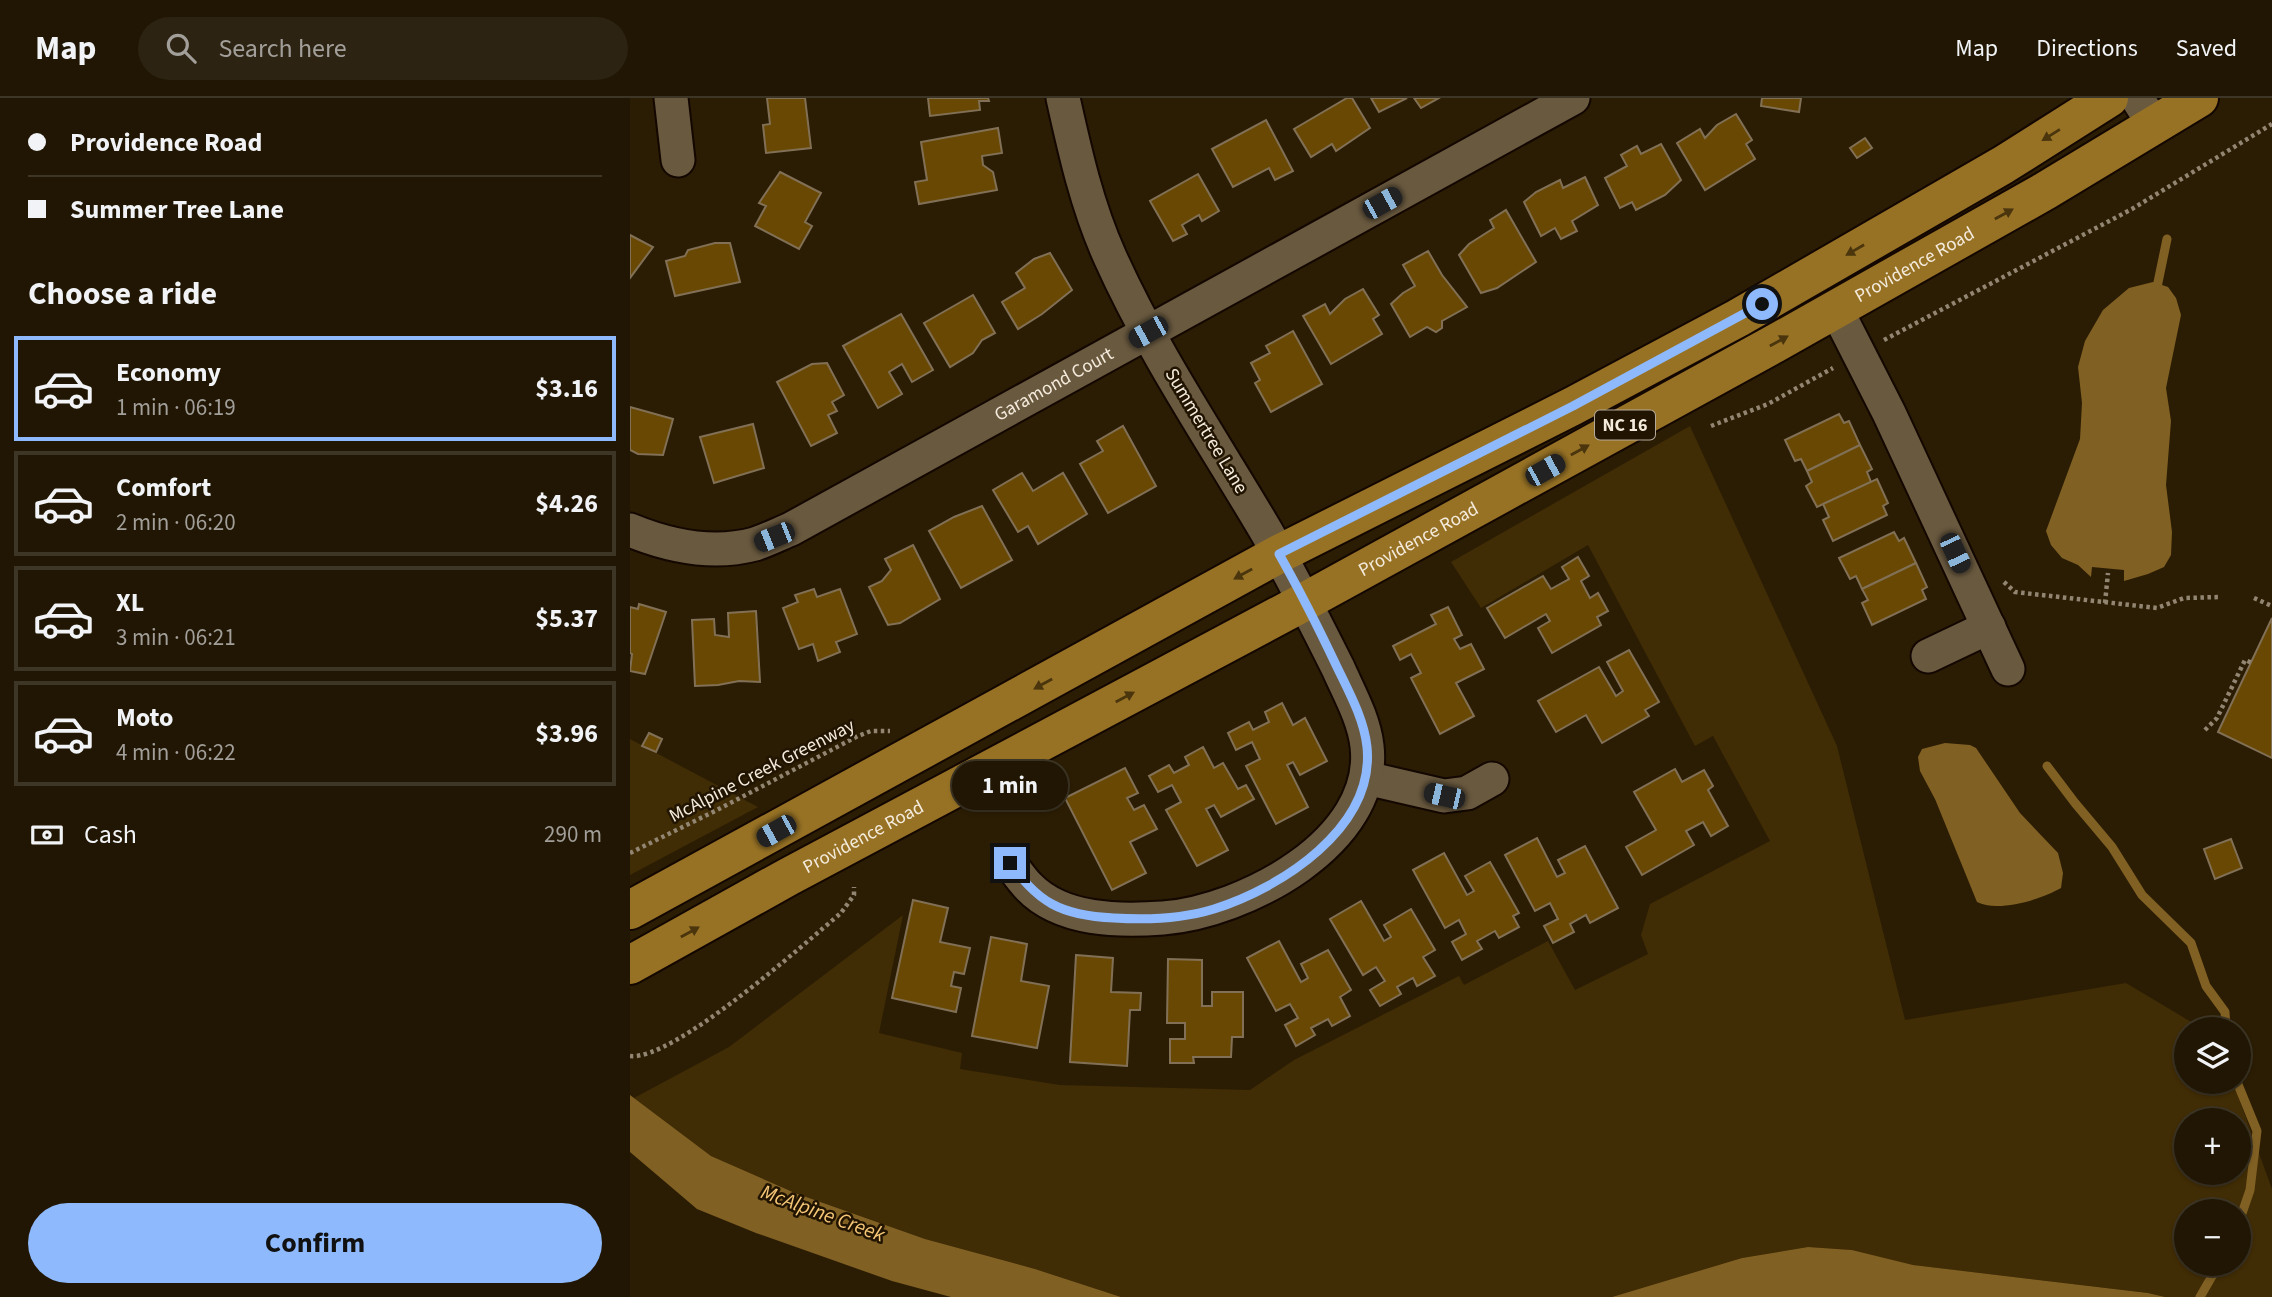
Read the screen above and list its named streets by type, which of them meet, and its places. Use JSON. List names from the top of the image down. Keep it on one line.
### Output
{"streets":{"main road":["Providence Road","NC 16"],"street":["Garamond Court","Summertree Lane"],"path":["McAlpine Creek Greenway"]},"crossings":[["Providence Road","Summertree Lane"],["Garamond Court","Summertree Lane"],["NC 16","Summertree Lane"]],"water":["McAlpine Creek"],"page":{"header":"Map","search":"Search here","nav":["Map","Directions","Saved"],"banner":["Providence Road","Summer Tree Lane"],"heading":"Choose a ride","list":[{"name":"Economy","note":"1 min · 06:19","value":"$3.16"},{"name":"Comfort","note":"2 min · 06:20","value":"$4.26"},{"name":"XL","note":"3 min · 06:21","value":"$5.37"},{"name":"Moto","note":"4 min · 06:22","value":"$3.96"}],"bubble":"1 min","pay":["Cash","290 m"],"map_buttons":["+","−"],"buttons":"Confirm"}}
